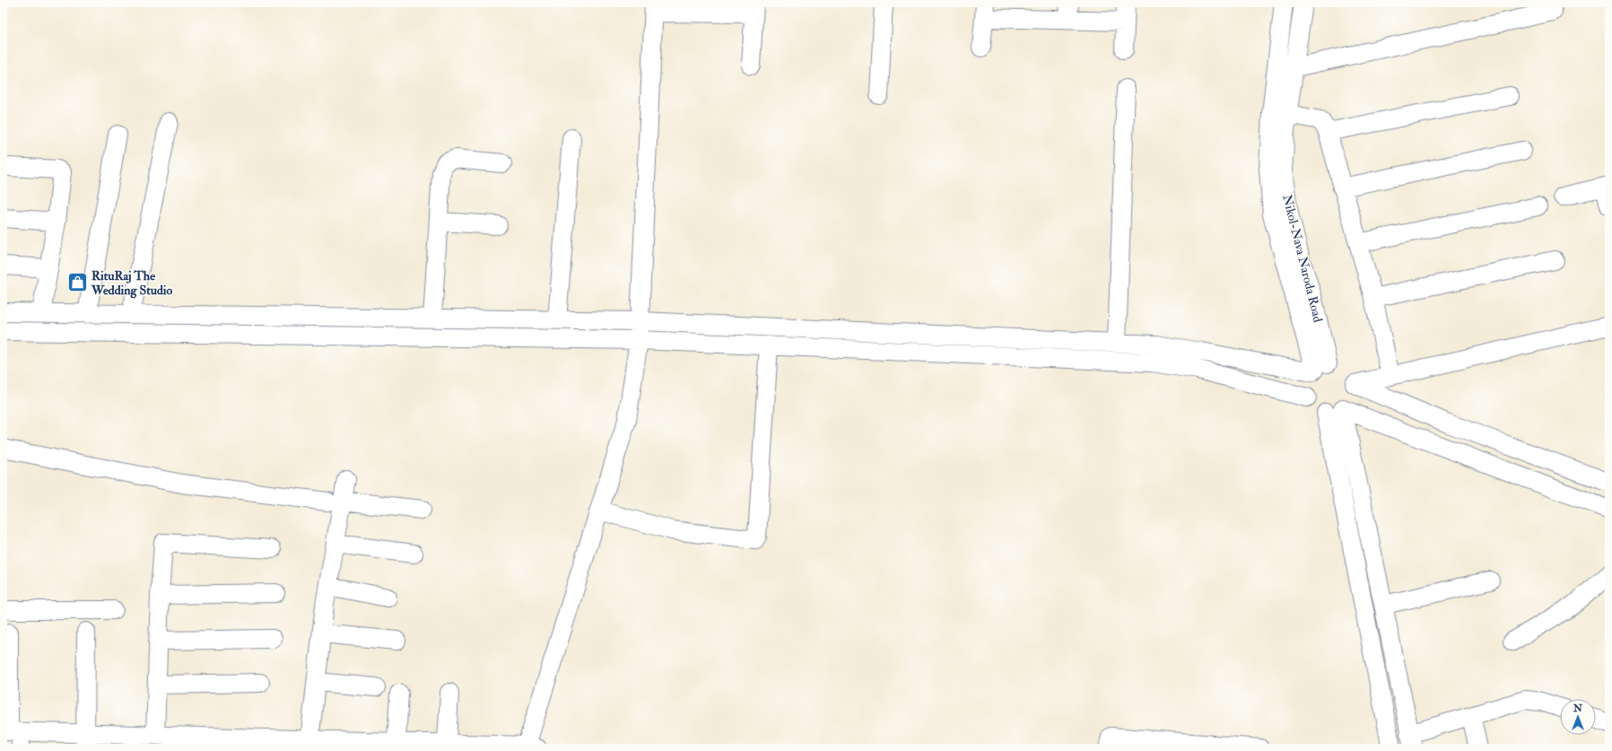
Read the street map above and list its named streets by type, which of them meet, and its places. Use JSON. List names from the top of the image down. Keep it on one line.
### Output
{"streets":{"street":["Nikol-Nava Naroda Road"]},"places":{"shop":["RituRaj The Wedding Studio"]},"north":"top"}
